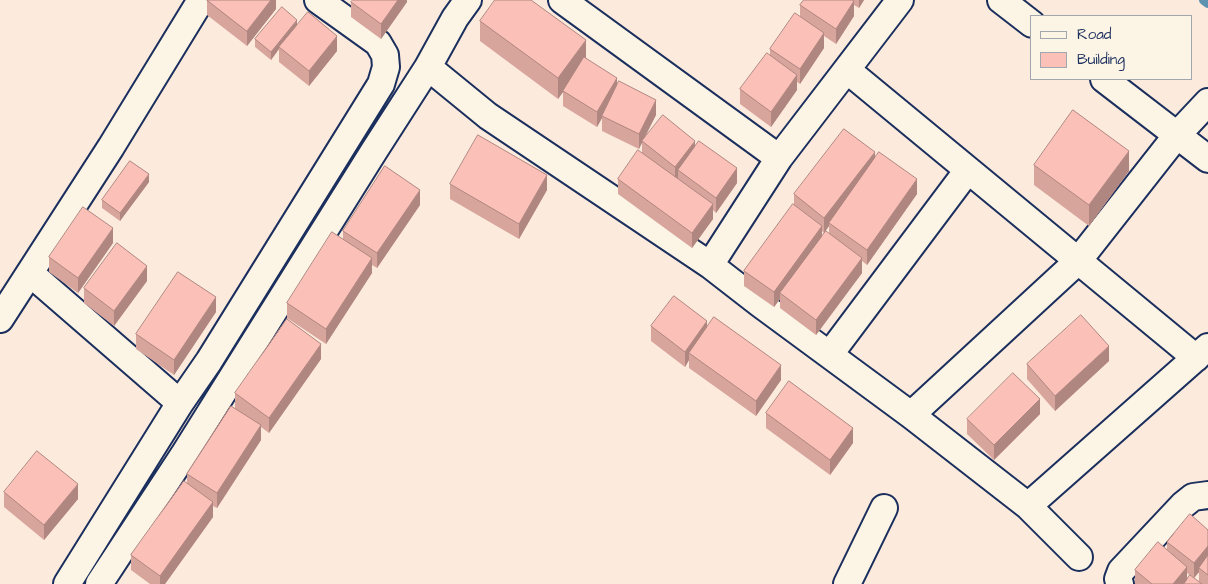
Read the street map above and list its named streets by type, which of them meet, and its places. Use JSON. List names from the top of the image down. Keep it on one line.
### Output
{"legend":["Road","Building"]}
